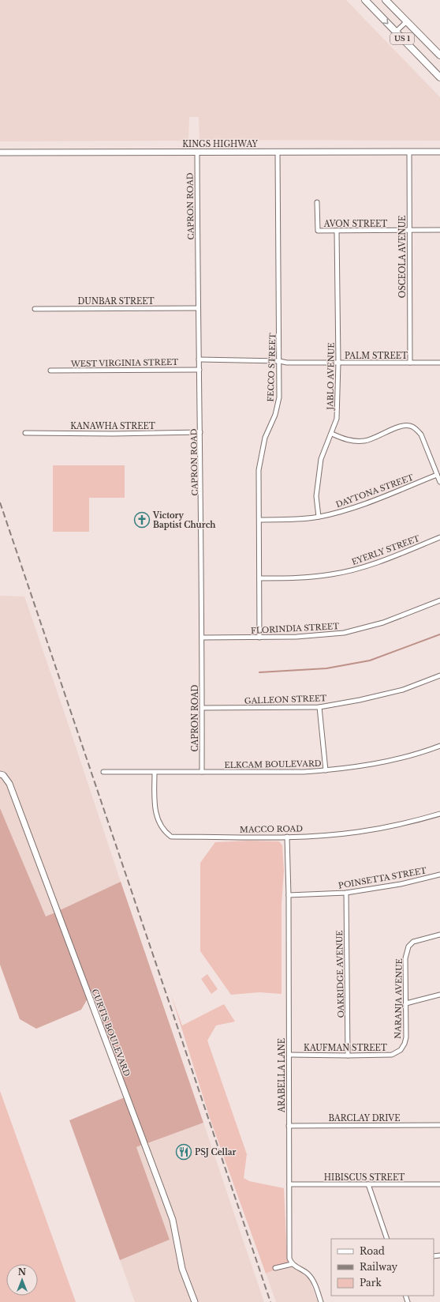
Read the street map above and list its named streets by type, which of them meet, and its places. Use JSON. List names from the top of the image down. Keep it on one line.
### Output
{"streets":{"main road":["US 1"],"street":["KINGS HIGHWAY","CAPRON ROAD","AVON STREET","OSCEOLA AVENUE","DUNBAR STREET","PALM STREET","WEST VIRGINIA STREET","FECCO STREET","JABLO AVENUE","KANAWHA STREET","DAYTONA STREET","EYERLY STREET","FLORINDIA STREET","GALLEON STREET","ELKCAM BOULEVARD","MACCO ROAD","POINSETTA STREET","OAKRIDGE AVENUE","NARANJA AVENUE","CURTIS BOULEVARD","KAUFMAN STREET","ARABELLA LANE","BARCLAY DRIVE","HIBISCUS STREET"]},"crossings":[["KINGS HIGHWAY","CAPRON ROAD"],["KINGS HIGHWAY","OSCEOLA AVENUE"],["KINGS HIGHWAY","FECCO STREET"],["CAPRON ROAD","DUNBAR STREET"],["CAPRON ROAD","PALM STREET"],["CAPRON ROAD","WEST VIRGINIA STREET"],["CAPRON ROAD","KANAWHA STREET"],["CAPRON ROAD","FLORINDIA STREET"],["CAPRON ROAD","GALLEON STREET"],["CAPRON ROAD","ELKCAM BOULEVARD"],["AVON STREET","OSCEOLA AVENUE"],["AVON STREET","JABLO AVENUE"],["OSCEOLA AVENUE","PALM STREET"],["PALM STREET","FECCO STREET"],["PALM STREET","JABLO AVENUE"],["FECCO STREET","DAYTONA STREET"],["FECCO STREET","EYERLY STREET"],["FECCO STREET","FLORINDIA STREET"],["JABLO AVENUE","DAYTONA STREET"],["ELKCAM BOULEVARD","MACCO ROAD"],["MACCO ROAD","ARABELLA LANE"],["POINSETTA STREET","OAKRIDGE AVENUE"],["POINSETTA STREET","ARABELLA LANE"],["OAKRIDGE AVENUE","KAUFMAN STREET"],["NARANJA AVENUE","KAUFMAN STREET"],["KAUFMAN STREET","ARABELLA LANE"],["ARABELLA LANE","BARCLAY DRIVE"],["ARABELLA LANE","HIBISCUS STREET"]],"places":{"church":["Victory Baptist Church"],"restaurant":["PSJ Cellar"]},"legend":["Road","Railway","Park"],"north":"top"}
